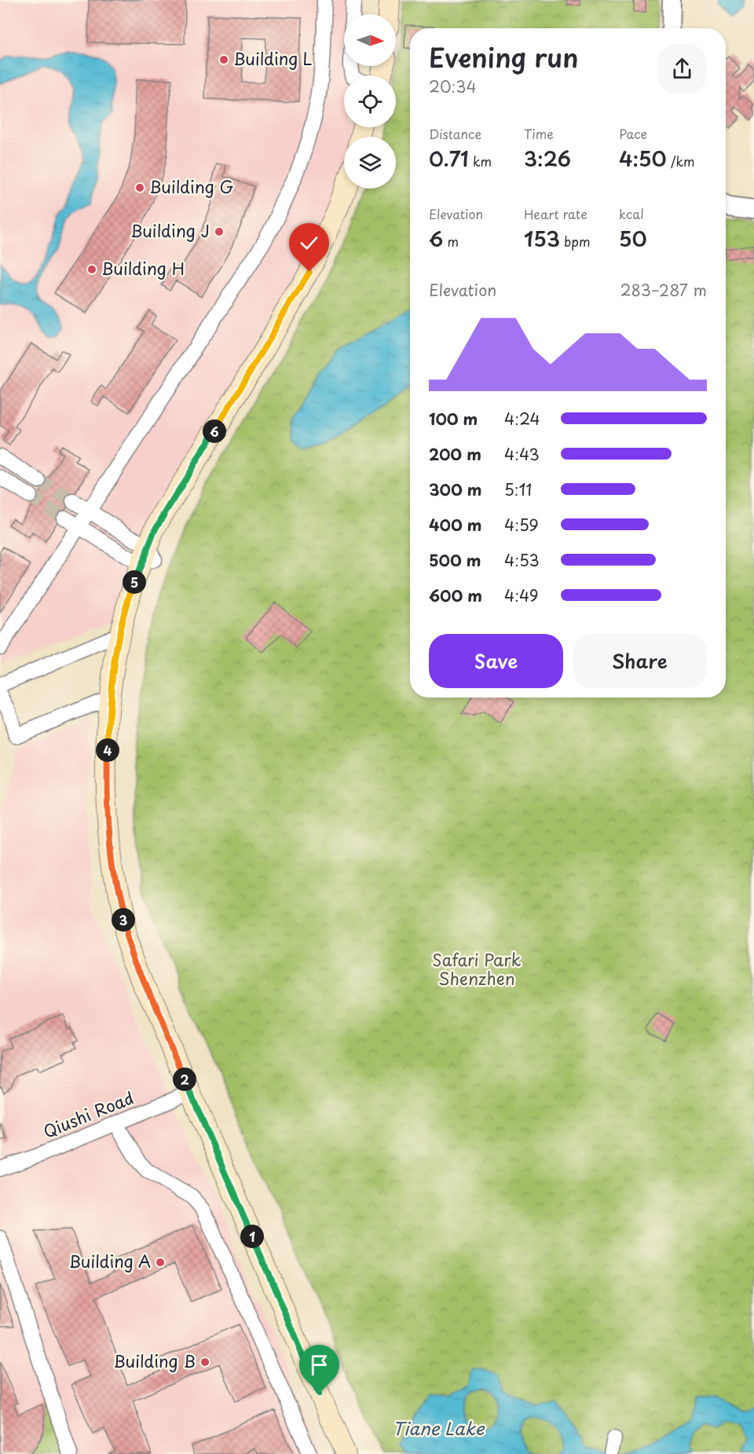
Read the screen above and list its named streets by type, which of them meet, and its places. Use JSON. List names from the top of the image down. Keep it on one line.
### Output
{"streets":{"street":["Qiushi Road"]},"water":["Tiane Lake"],"parks":["Safari Park Shenzhen"],"places":["Building L","Building G","Building J","Building H","Building A","Building B"],"north":"right","page":{"heading":["Evening run","20:34"],"stats":[["Distance","0.71 km"],["Time","3:26"],["Pace","4:50 /km"],["Elevation","6 m"],["Heart rate","153 bpm"],["kcal","50"]],"chart":["Elevation","283–287 m"],"list":[{"name":"100 m","note":"4:24"},{"name":"200 m","note":"4:43"},{"name":"300 m","note":"5:11"},{"name":"400 m","note":"4:59"},{"name":"500 m","note":"4:53"},{"name":"600 m","note":"4:49"}],"pins":["6","5","4","3","2","1"],"buttons":["Save","Share"]}}
